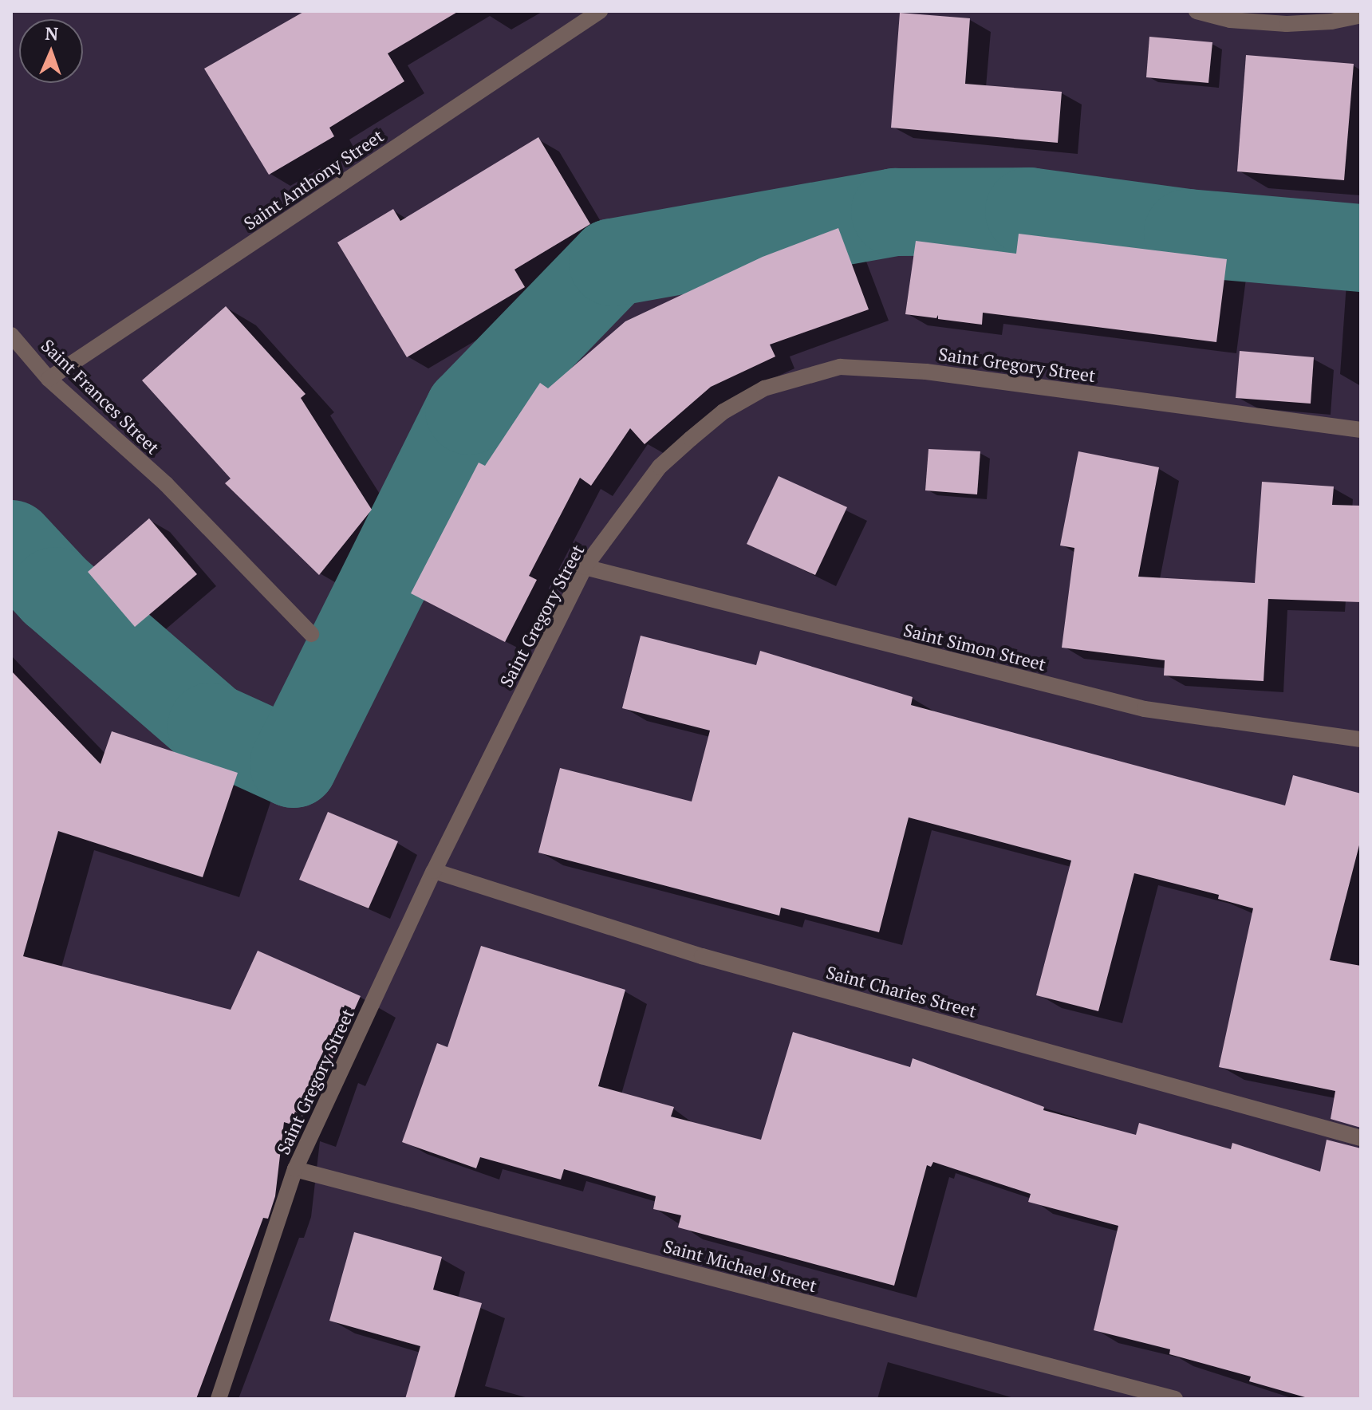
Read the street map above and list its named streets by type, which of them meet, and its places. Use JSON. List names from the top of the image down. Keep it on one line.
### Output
{"streets":{"street":["Saint Anthony Street","Saint Gregory Street","Saint Frances Street","Saint Simon Street","Saint Charies Street","Saint Michael Street"]},"crossings":[["Saint Anthony Street","Saint Frances Street"],["Saint Gregory Street","Saint Simon Street"],["Saint Gregory Street","Saint Charies Street"],["Saint Gregory Street","Saint Michael Street"]],"north":"top"}
